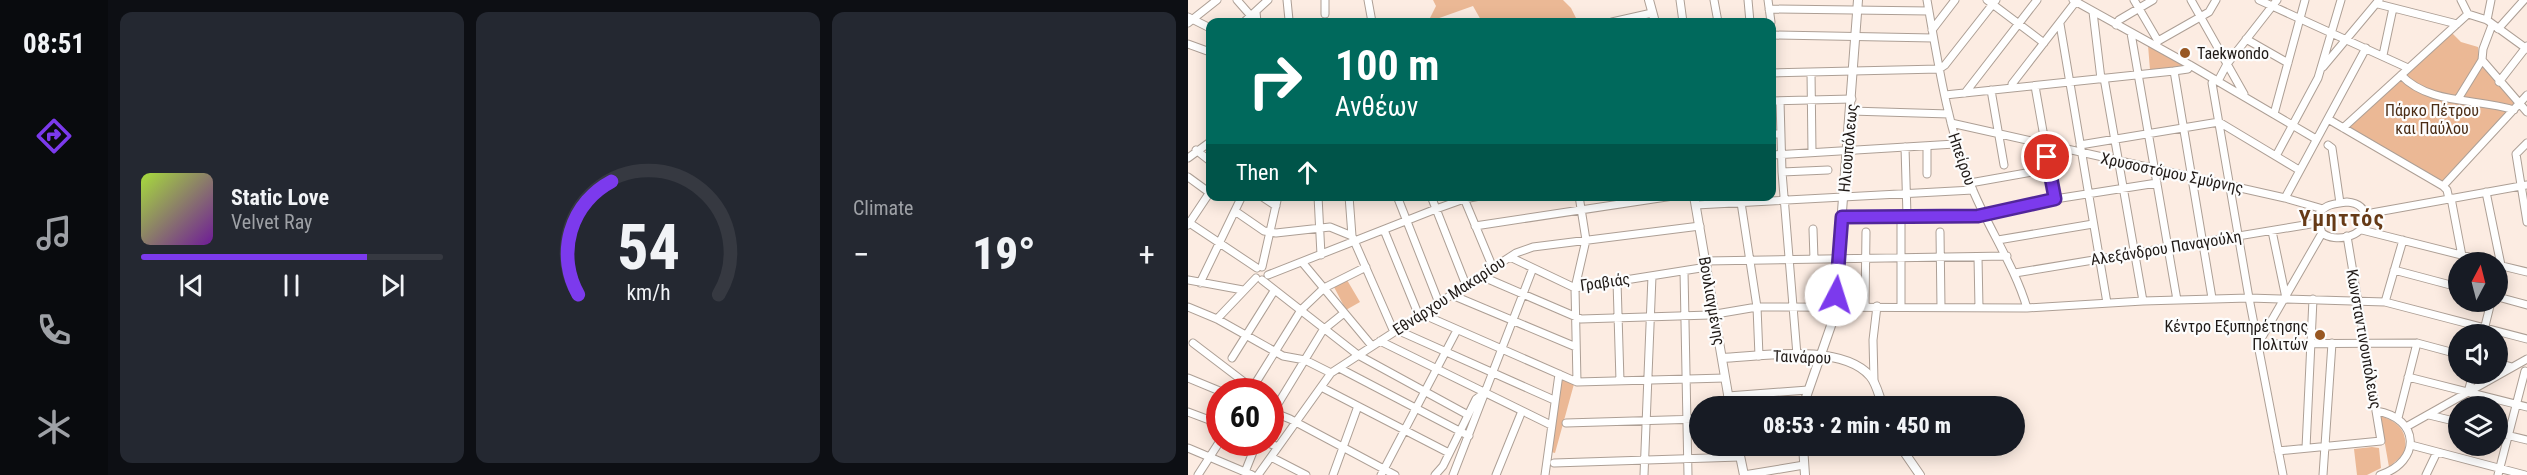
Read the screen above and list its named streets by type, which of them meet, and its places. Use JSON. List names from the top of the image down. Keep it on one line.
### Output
{"streets":{"main road":["Ηλιουπόλεως","Βουλιαγμένης","Ταινάρου"],"street":["Ηπείρου","Χρυσοστόμου Σμύρνης","Αλεξάνδρου Παναγούλη","Γραβιάς","Εθνάρχου Μακαρίου","Κωνσταντινουπόλεως"]},"crossings":[["Ηλιουπόλεως","Γραβιάς"],["Ηλιουπόλεως","Ταινάρου"],["Ηπείρου","Χρυσοστόμου Σμύρνης"],["Ηπείρου","Αλεξάνδρου Παναγούλη"],["Ηπείρου","Γραβιάς"],["Χρυσοστόμου Σμύρνης","Αλεξάνδρου Παναγούλη"],["Χρυσοστόμου Σμύρνης","Κωνσταντινουπόλεως"],["Αλεξάνδρου Παναγούλη","Κωνσταντινουπόλεως"],["Γραβιάς","Εθνάρχου Μακαρίου"],["Γραβιάς","Βουλιαγμένης"],["Εθνάρχου Μακαρίου","Βουλιαγμένης"],["Βουλιαγμένης","Ταινάρου"]],"districts":["Υμηττός"],"parks":["Πάρκο Πέτρου και Παύλου"],"places":["Taekwondo","Κέντρο Εξυπηρέτησης Πολιτών"],"north":"top","page":{"tabs":"08:51","tile":"Climate","turn":["100 m","Ανθέων"],"then":"Then","song":["Static Love","Velvet Ray"],"heat":["−","19°","+"],"limit":"60","trip":"08:53 · 2 min · 450 m","gauge":["54","km/h"]}}
